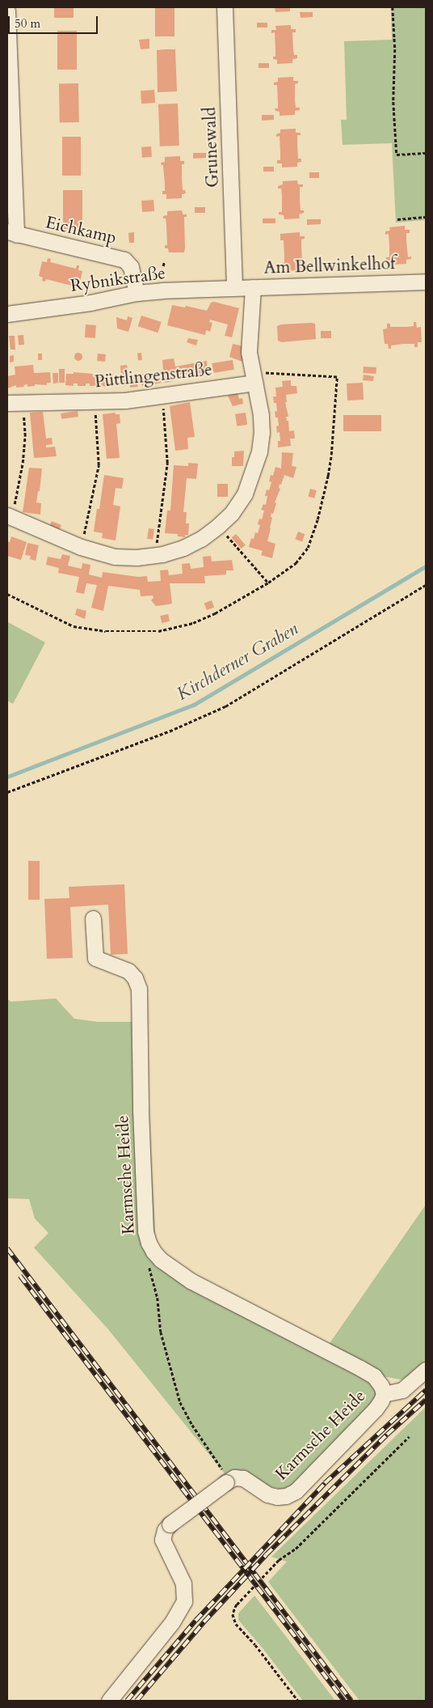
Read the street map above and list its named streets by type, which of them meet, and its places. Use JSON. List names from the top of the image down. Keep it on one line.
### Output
{"streets":{"street":["Grunewald","Eichkamp","Am Bellwinkelhof","Rybnikstraße","Püttlingenstraße","Karmsche Heide"]},"crossings":[["Grunewald","Am Bellwinkelhof"],["Grunewald","Rybnikstraße"],["Eichkamp","Rybnikstraße"],["Am Bellwinkelhof","Rybnikstraße"]],"water":["Kirchderner Graben"],"scale_bar":"50 m"}
